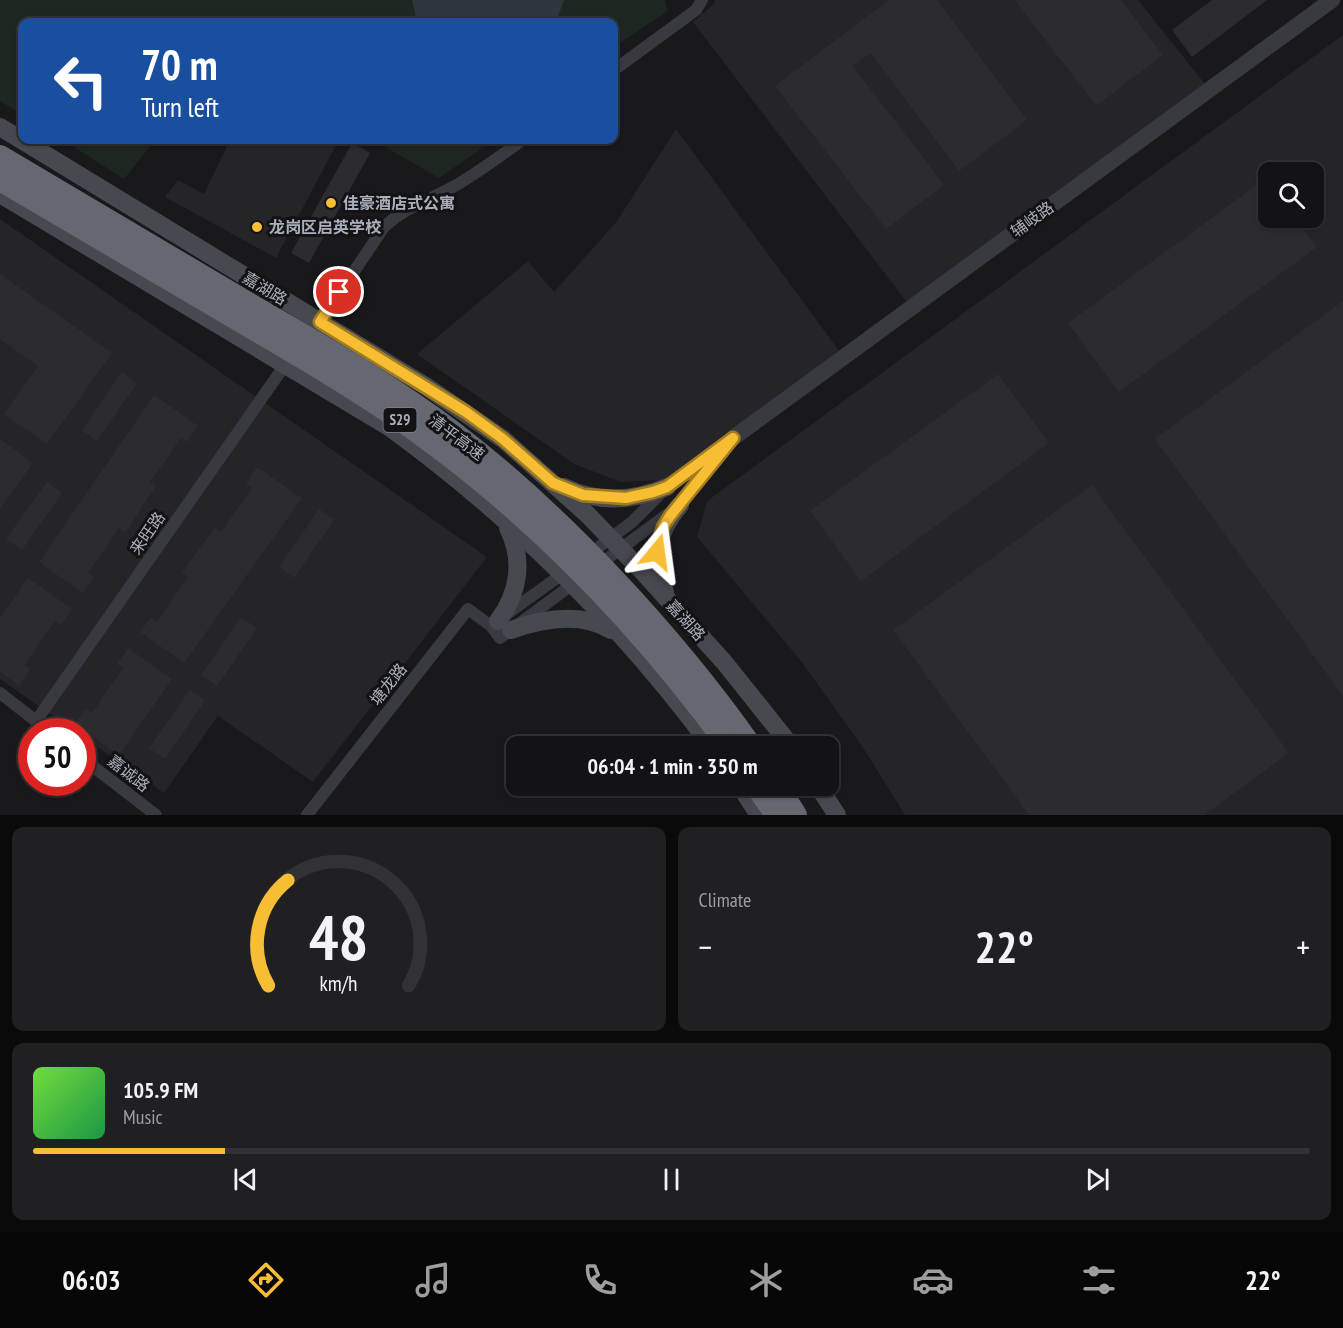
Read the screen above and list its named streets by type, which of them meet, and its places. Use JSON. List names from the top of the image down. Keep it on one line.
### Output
{"streets":{"highway":["S29","清平高速"],"main road":["嘉湖路"],"street":["辅岐路","来旺路","塘龙路","嘉诚路"]},"places":["佳豪酒店式公寓","龙岗区启英学校"],"page":{"turn":["70 m","Turn left"],"limit":"50","trip":"06:04 · 1 min · 350 m","tile":"Climate","heat":["−","22°","+"],"song":["105.9 FM","Music"],"tabs":["06:03","22°"],"gauge":["48","km/h"]}}
